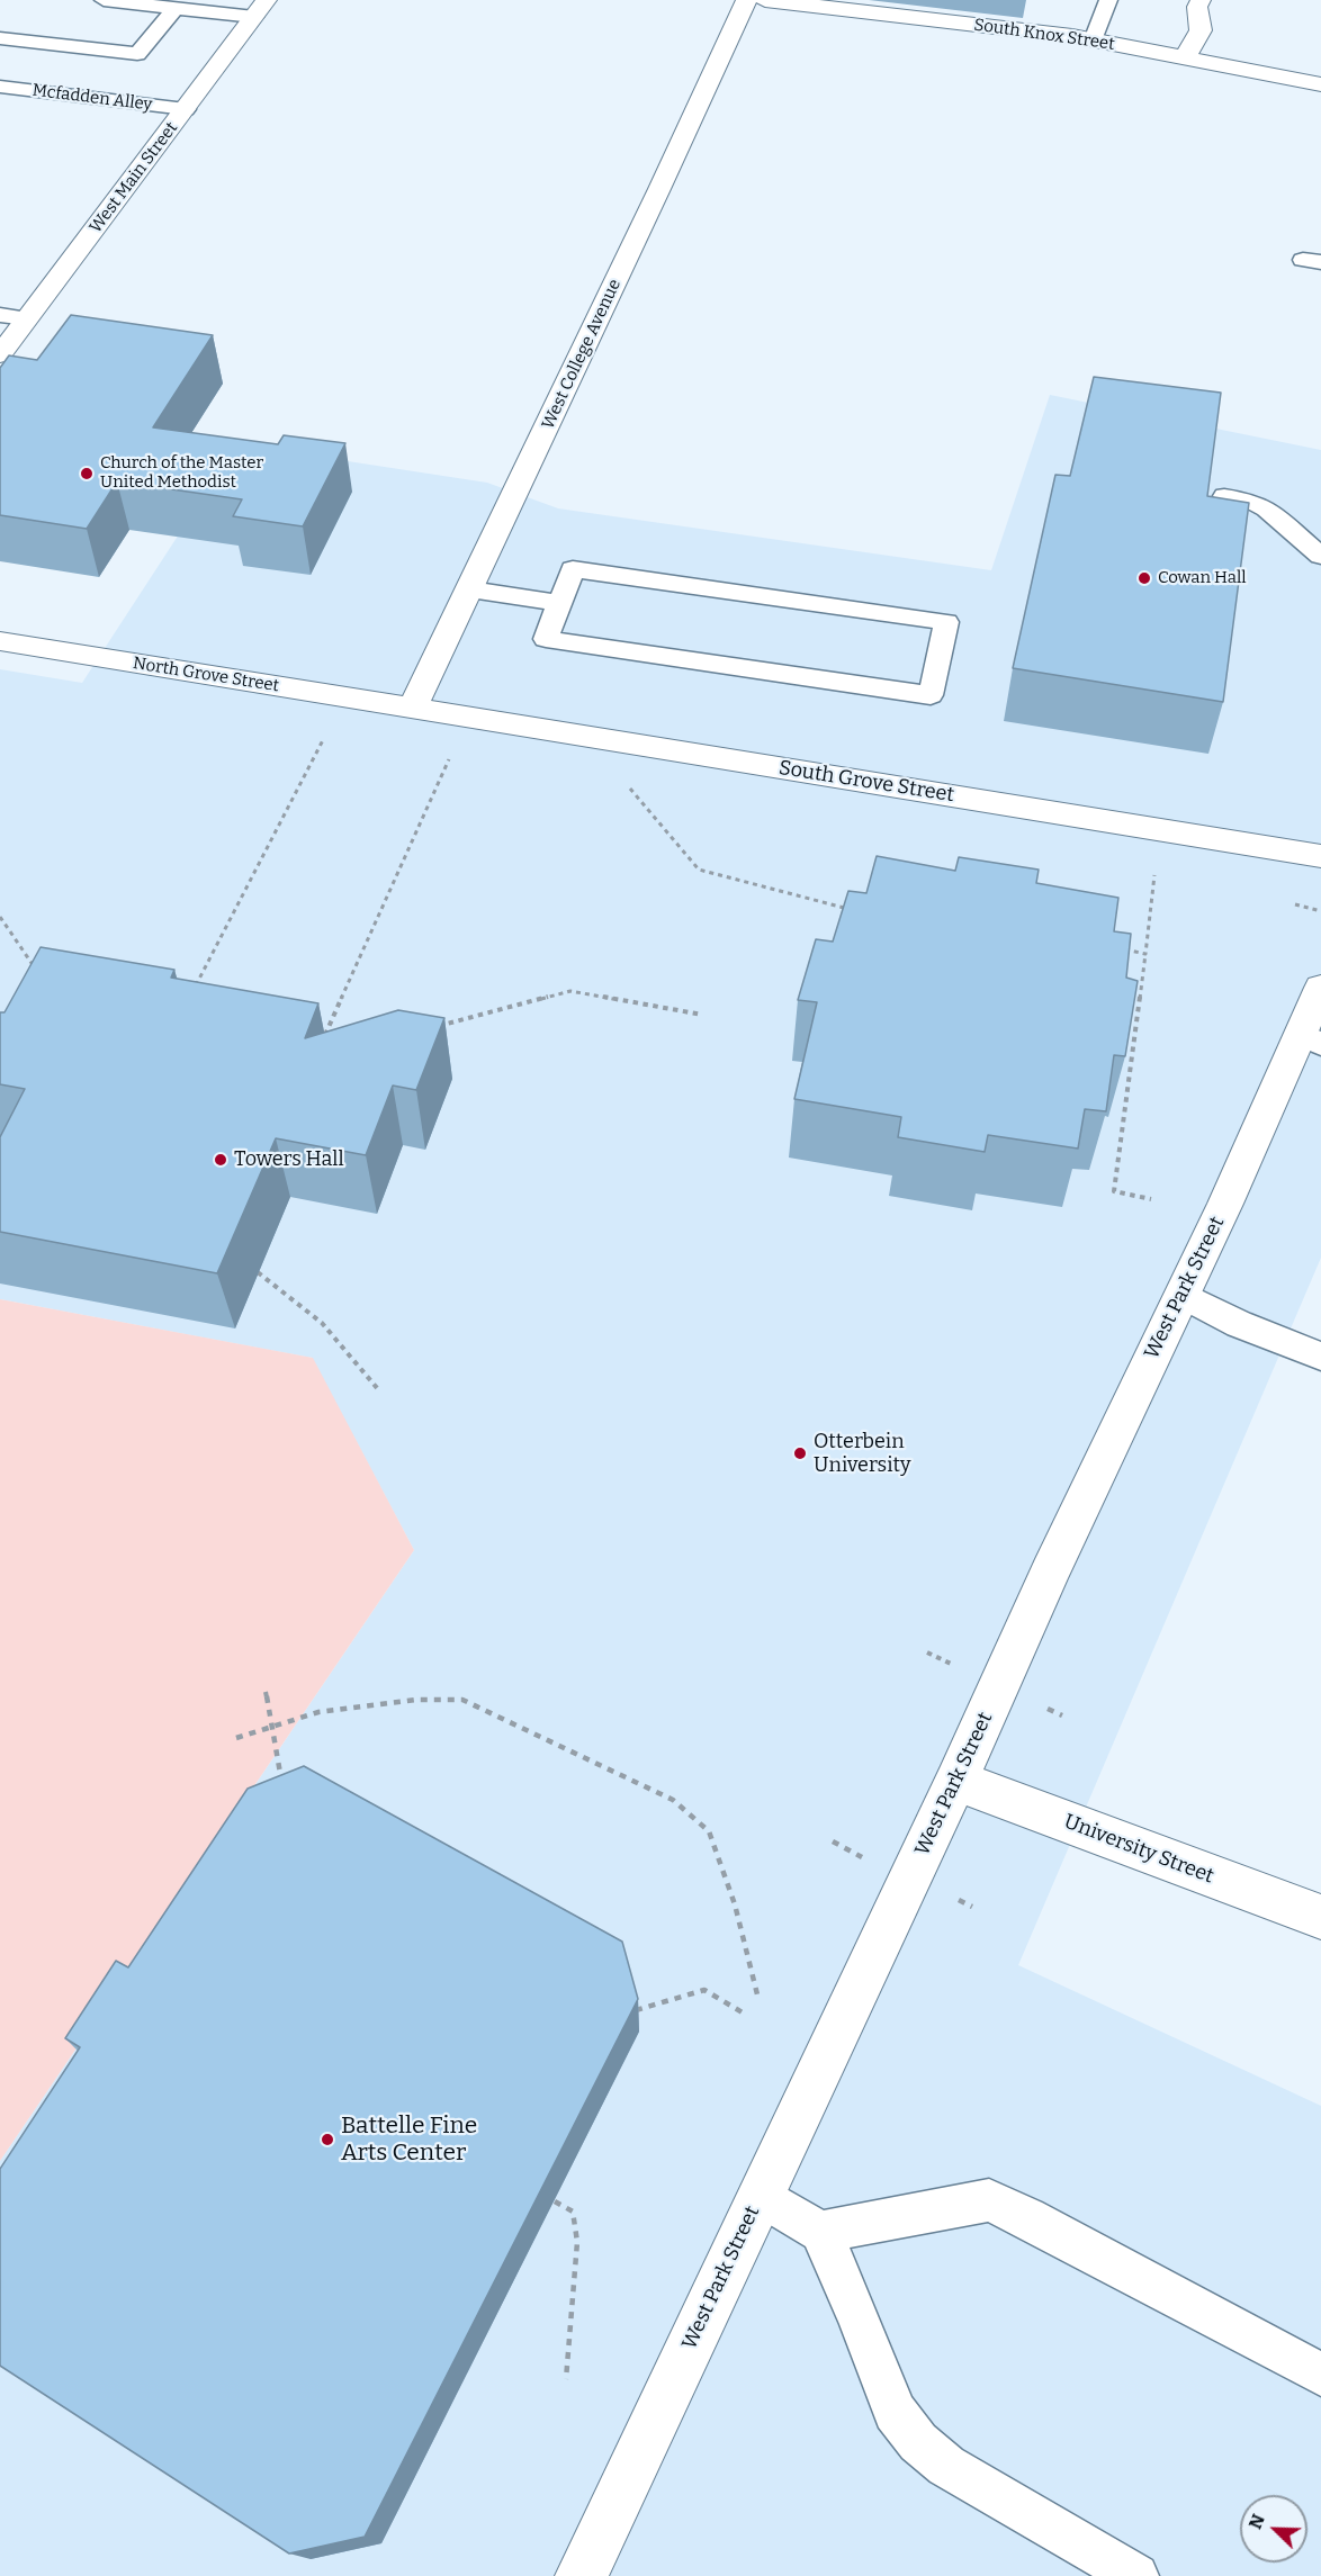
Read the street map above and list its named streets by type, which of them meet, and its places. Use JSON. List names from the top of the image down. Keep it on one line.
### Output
{"streets":{"street":["South Knox Street","West Main Street","West College Avenue","North Grove Street","South Grove Street","West Park Street","University Street"],"lane":["Mcfadden Alley"]},"crossings":[["Mcfadden Alley","West Main Street"],["West College Avenue","North Grove Street"],["West College Avenue","South Grove Street"],["North Grove Street","South Grove Street"],["West Park Street","University Street"]],"places":["Church of the Master United Methodist","Cowan Hall","Towers Hall","Otterbein University","Battelle Fine Arts Center"],"north":"top left"}
